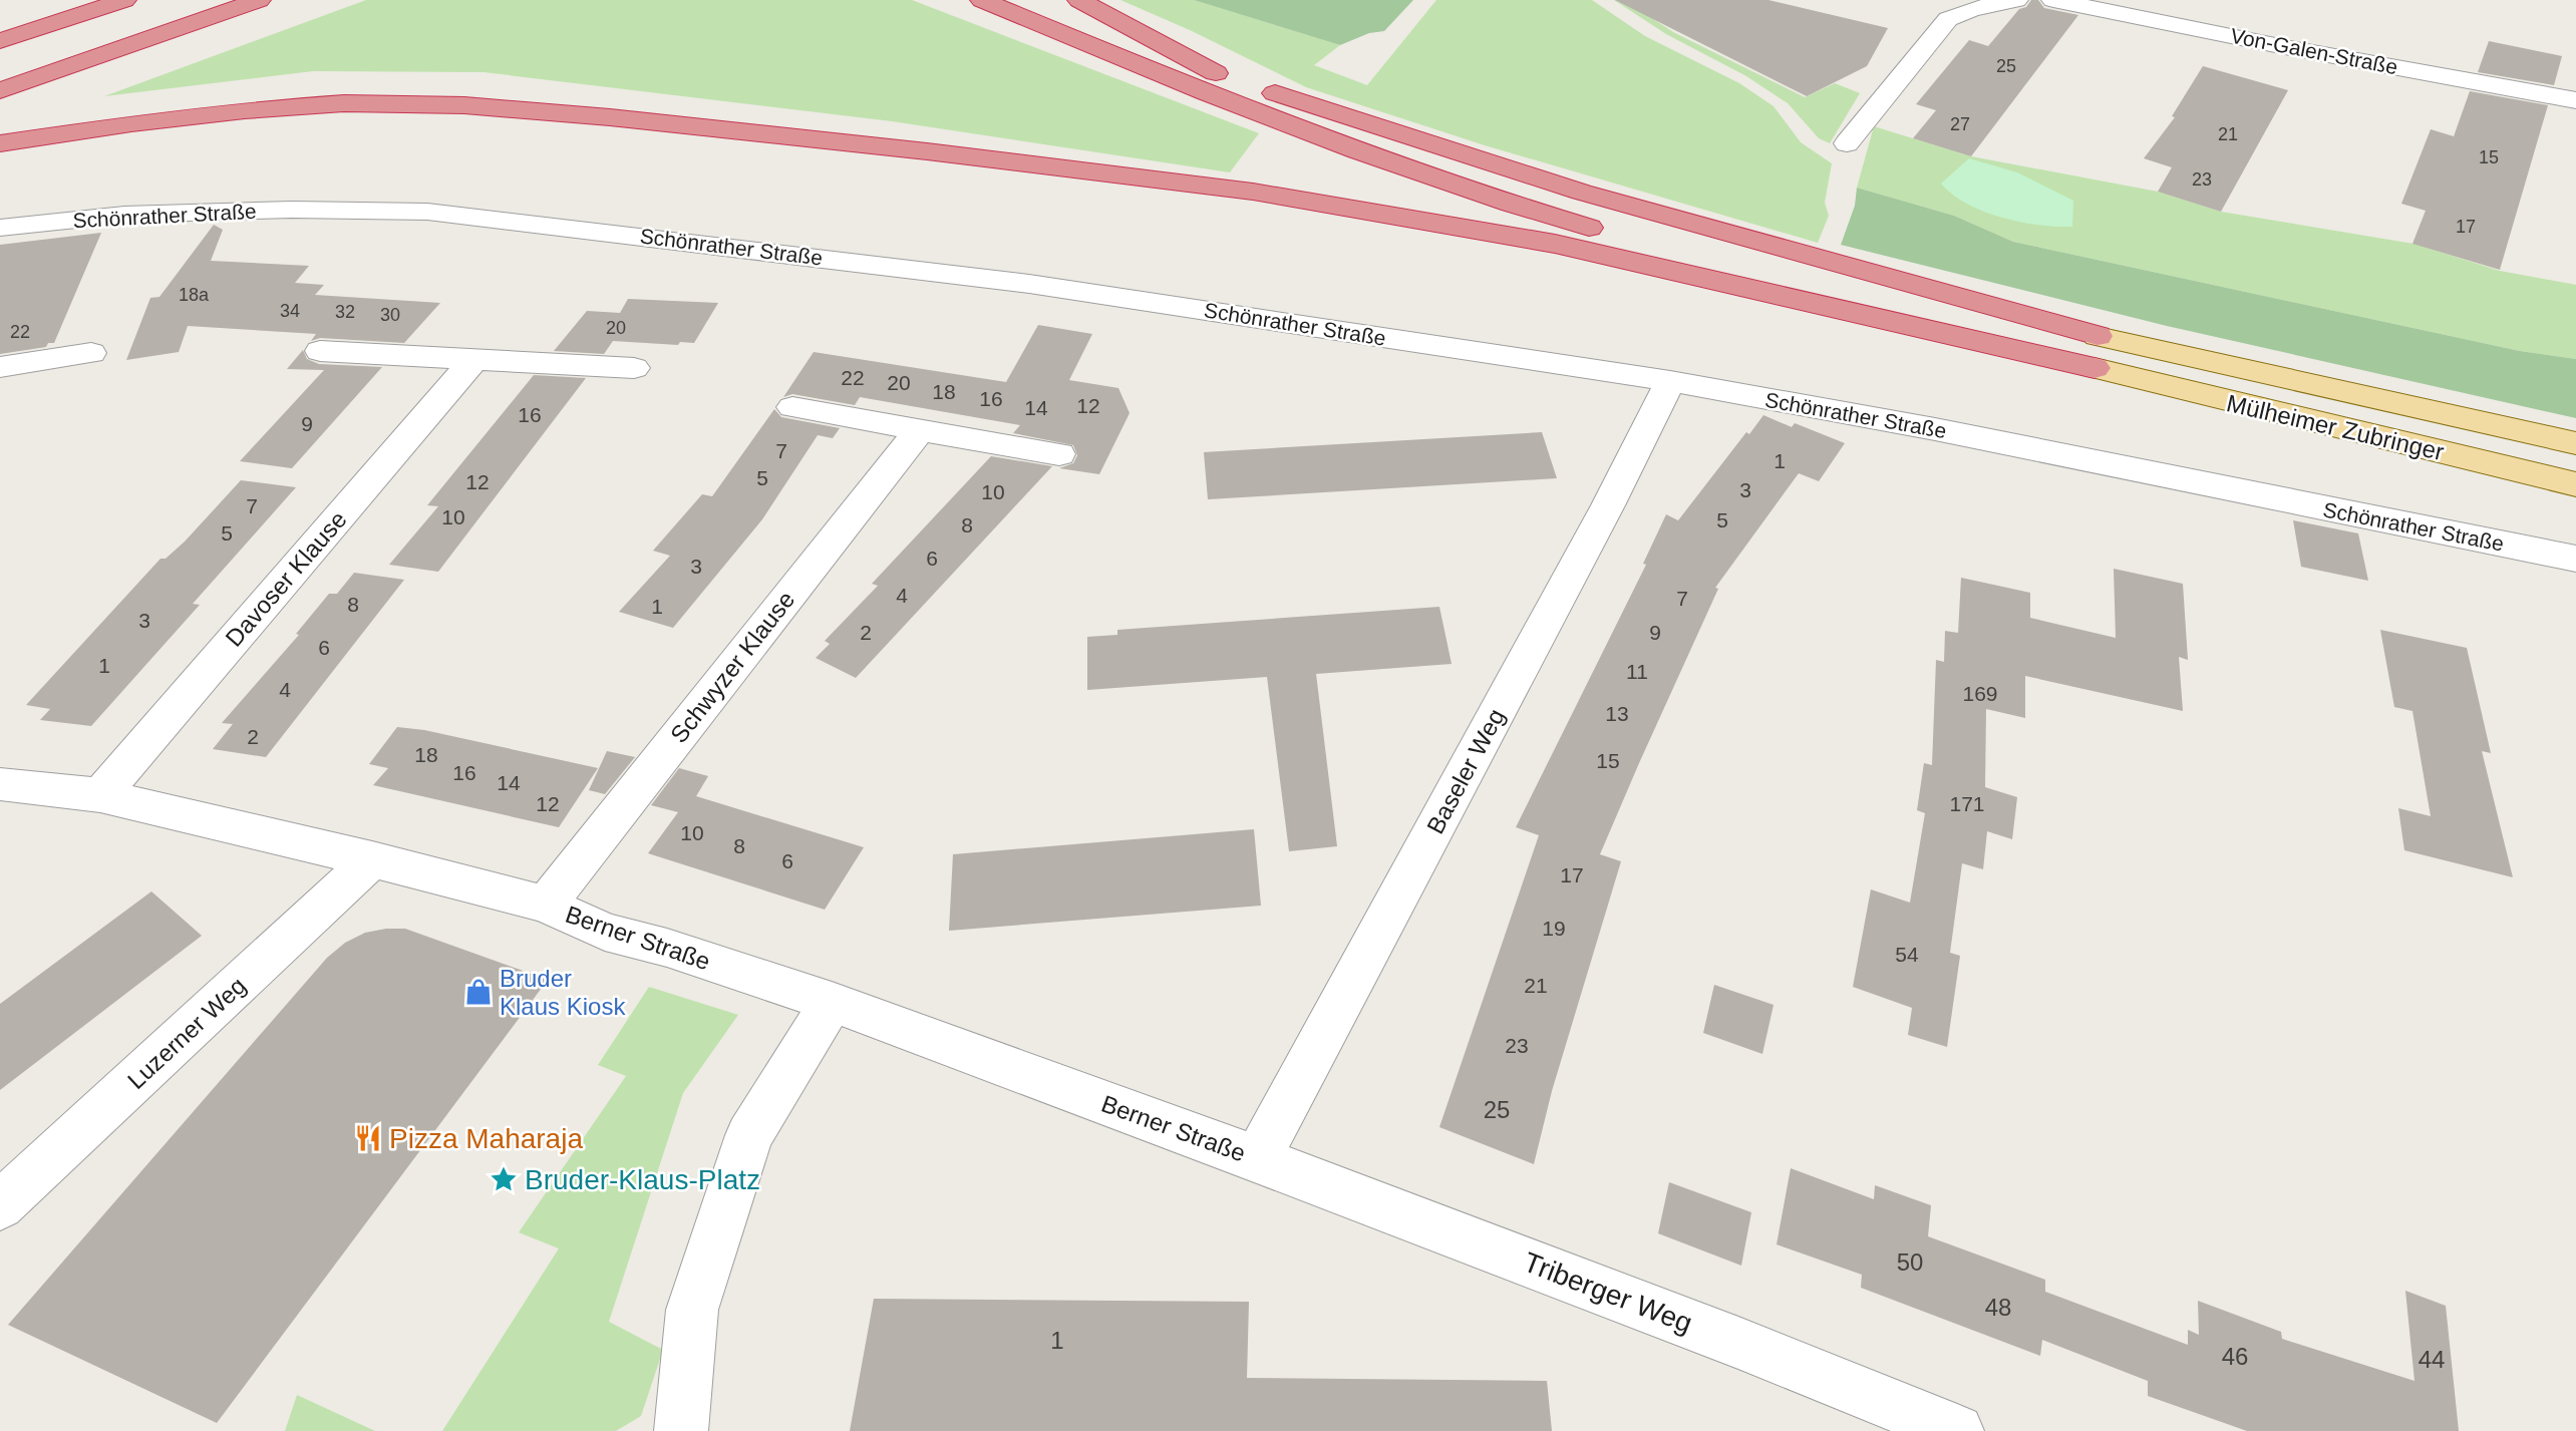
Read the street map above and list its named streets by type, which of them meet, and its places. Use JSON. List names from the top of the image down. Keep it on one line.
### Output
{"streets":{"main road":["Mülheimer Zubringer"],"street":["Von-Galen-Straße","Schönrather Straße","Davoser Klause","Schwyzer Klause","Baseler Weg","Berner Straße","Luzerner Weg","Triberger Weg"]},"crossings":[["Schönrather Straße","Baseler Weg"],["Davoser Klause","Berner Straße"],["Schwyzer Klause","Berner Straße"],["Baseler Weg","Berner Straße"],["Baseler Weg","Triberger Weg"],["Berner Straße","Luzerner Weg"],["Berner Straße","Triberger Weg"]],"places":{"shop":["Bruder Klaus Kiosk"],"restaurant":["Pizza Maharaja"],"place":["Bruder-Klaus-Platz"]},"house_numbers":["25","27","21","15","23","17","18a","34","32","30","20","22","22","20","18","16","12","14","16","9","7","1","5","12","3","10","7","10","5","8","5","6","3","4","7","8","1","3","2","9","6","1","11","4","169","13","2","18","15","16","14","12","171","10","8","6","17","19","54","21","23","25","50","48","1","46","44"]}
